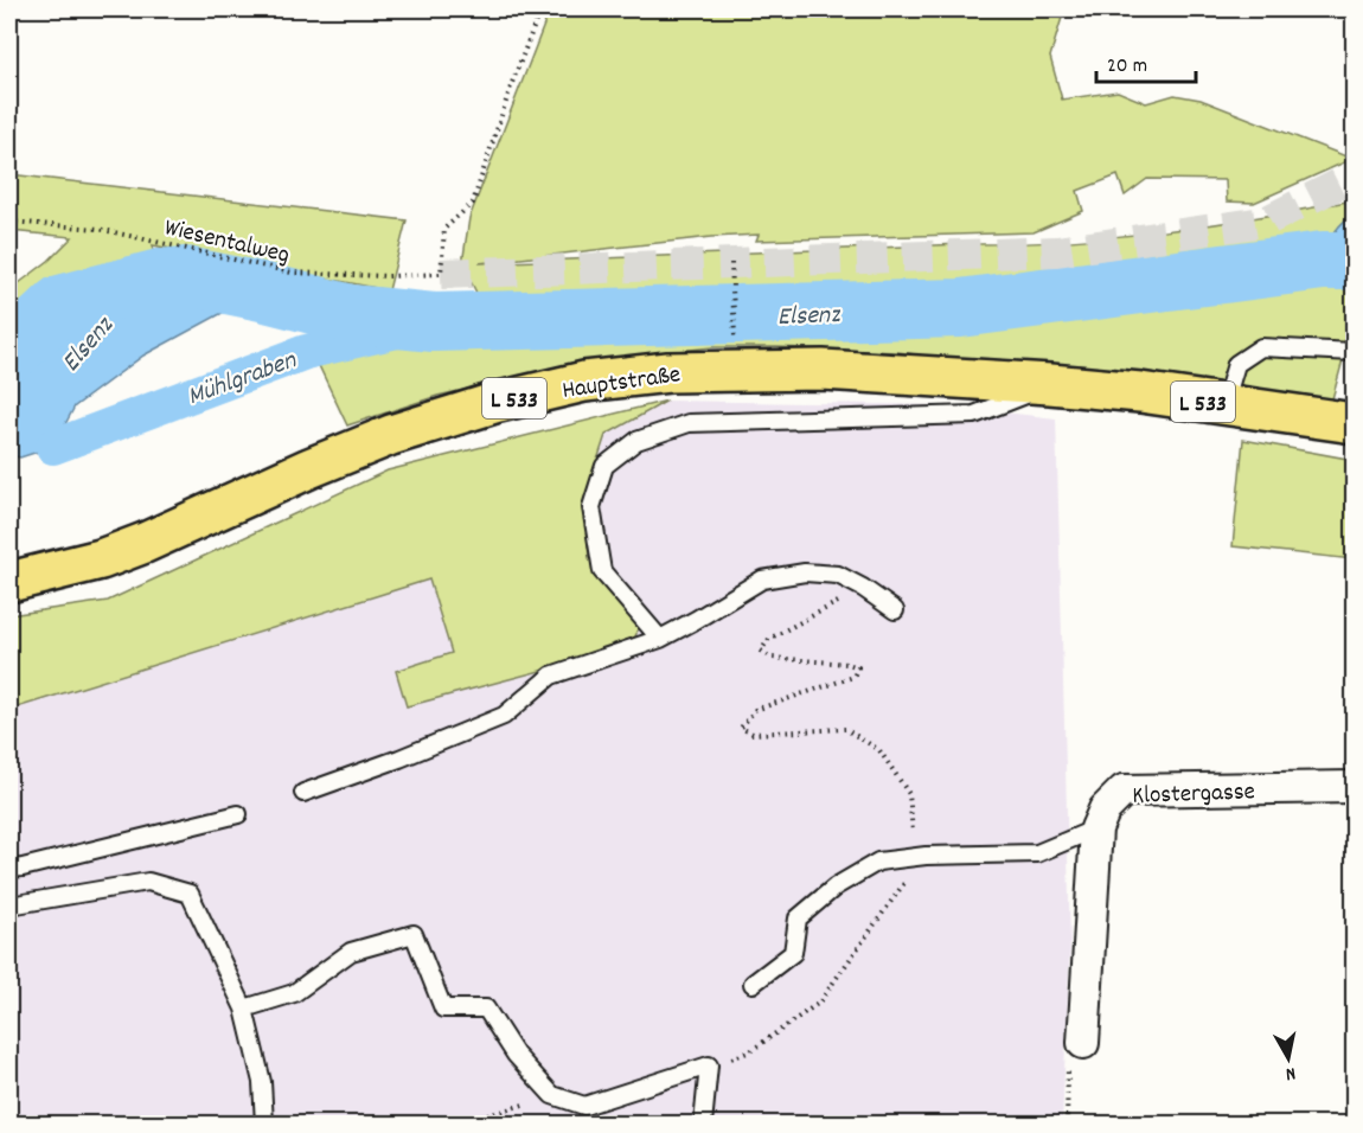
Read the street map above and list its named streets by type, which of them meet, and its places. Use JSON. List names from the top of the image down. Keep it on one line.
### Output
{"streets":{"main road":["Hauptstraße","L 533"],"street":["Klostergasse"],"path":["Wiesentalweg"]},"water":["Elsenz","Mühlgraben"],"scale_bar":"20 m","north":"bottom"}
